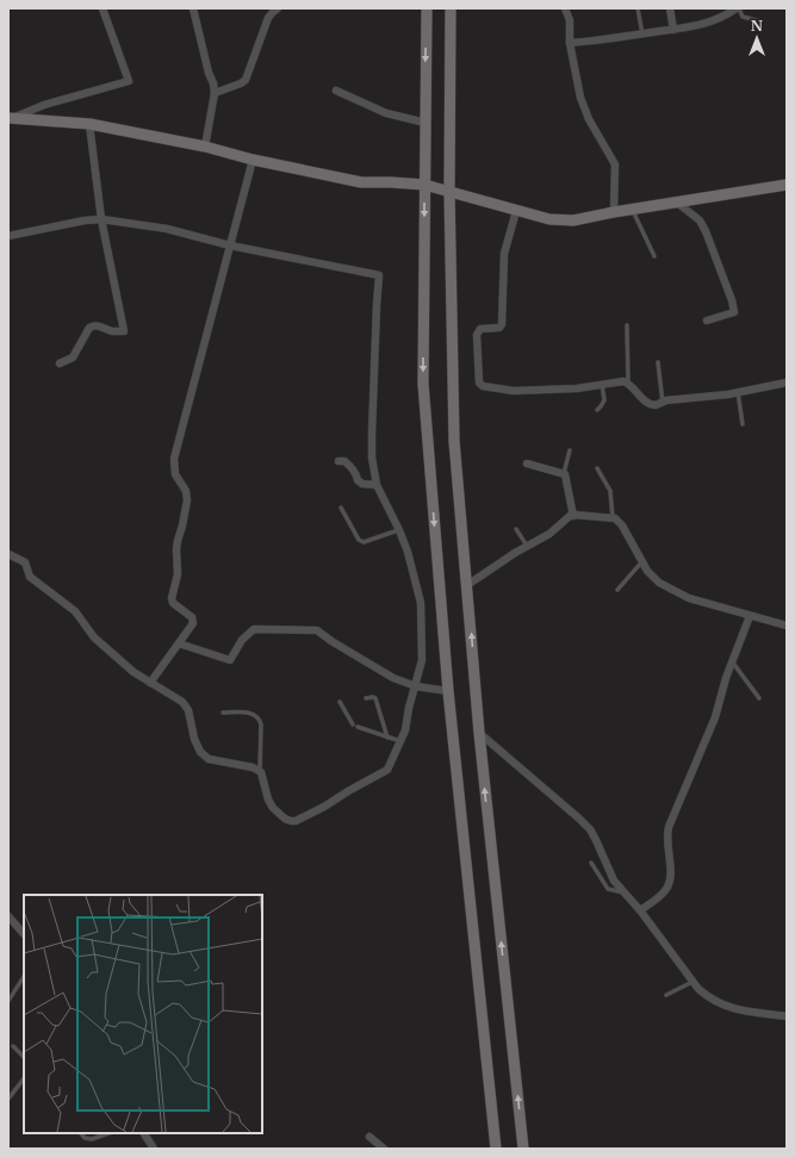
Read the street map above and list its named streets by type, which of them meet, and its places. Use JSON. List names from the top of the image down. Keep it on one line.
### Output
{"north":"top"}
